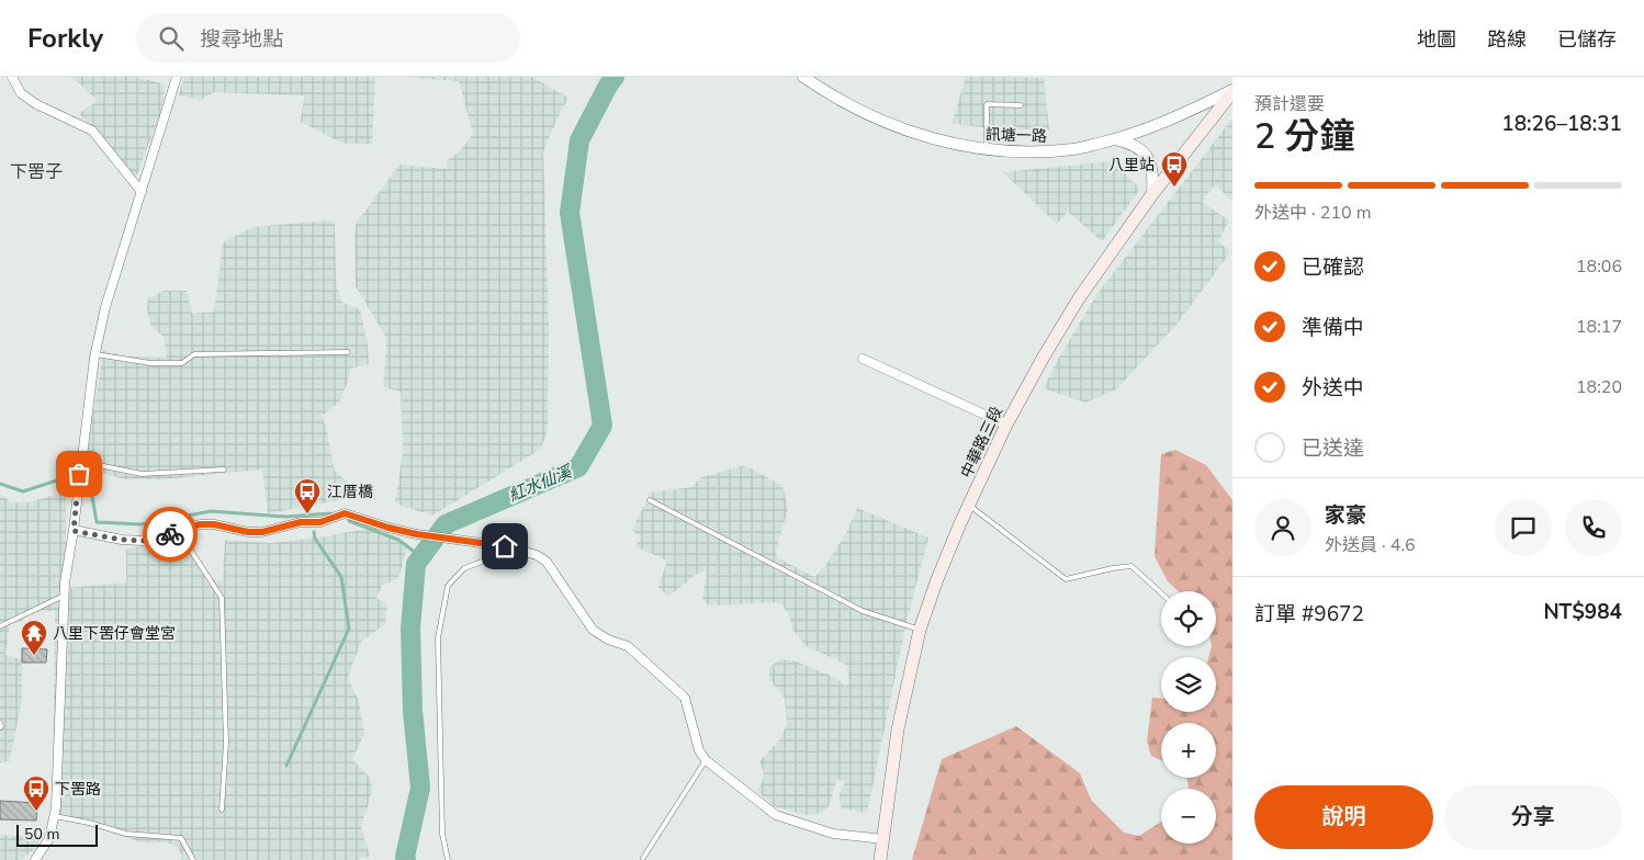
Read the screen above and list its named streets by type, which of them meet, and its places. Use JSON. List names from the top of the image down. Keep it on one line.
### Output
{"streets":{"main road":["中華路三段"],"street":["訊塘一路"]},"crossings":[["訊塘一路","中華路三段"]],"districts":["下罟子"],"water":["紅水仙溪"],"places":{"bus stop":["八里站","江厝橋","下罟路"],"temple":["八里下罟仔會堂宮"]},"scale_bar":"50 m","page":{"header":"Forkly","search":"搜尋地點","nav":["地圖","路線","已儲存"],"heading":["2 分鐘","預計還要","18:26–18:31"],"panel":["家豪","外送員 · 4.6","訂單 #9672","NT$984"],"bar":"外送中 · 210 m","list":[["已確認","18:06"],["準備中","18:17"],["外送中","18:20"],"已送達"],"map_buttons":["+","−"],"buttons":["說明","分享"],"scale":"50 m"}}
